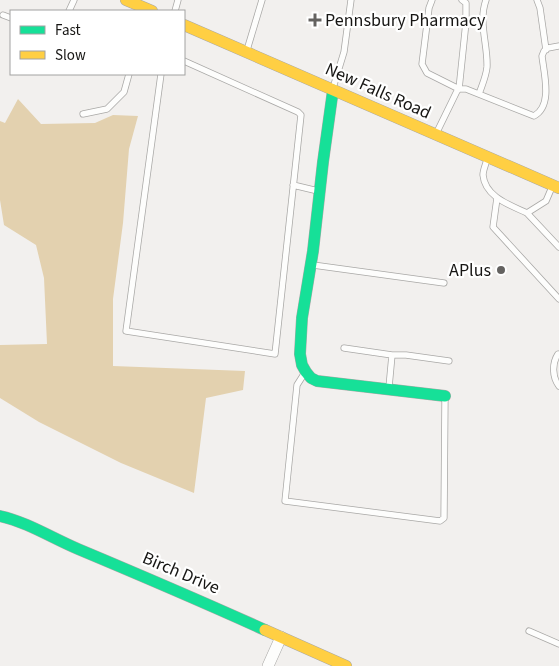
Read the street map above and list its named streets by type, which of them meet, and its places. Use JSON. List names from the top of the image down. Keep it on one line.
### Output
{"streets":{"street":["New Falls Road","Birch Drive"]},"places":{"health":["Pennsbury Pharmacy"],"other":["APlus"]},"legend":["Fast","Slow"]}
